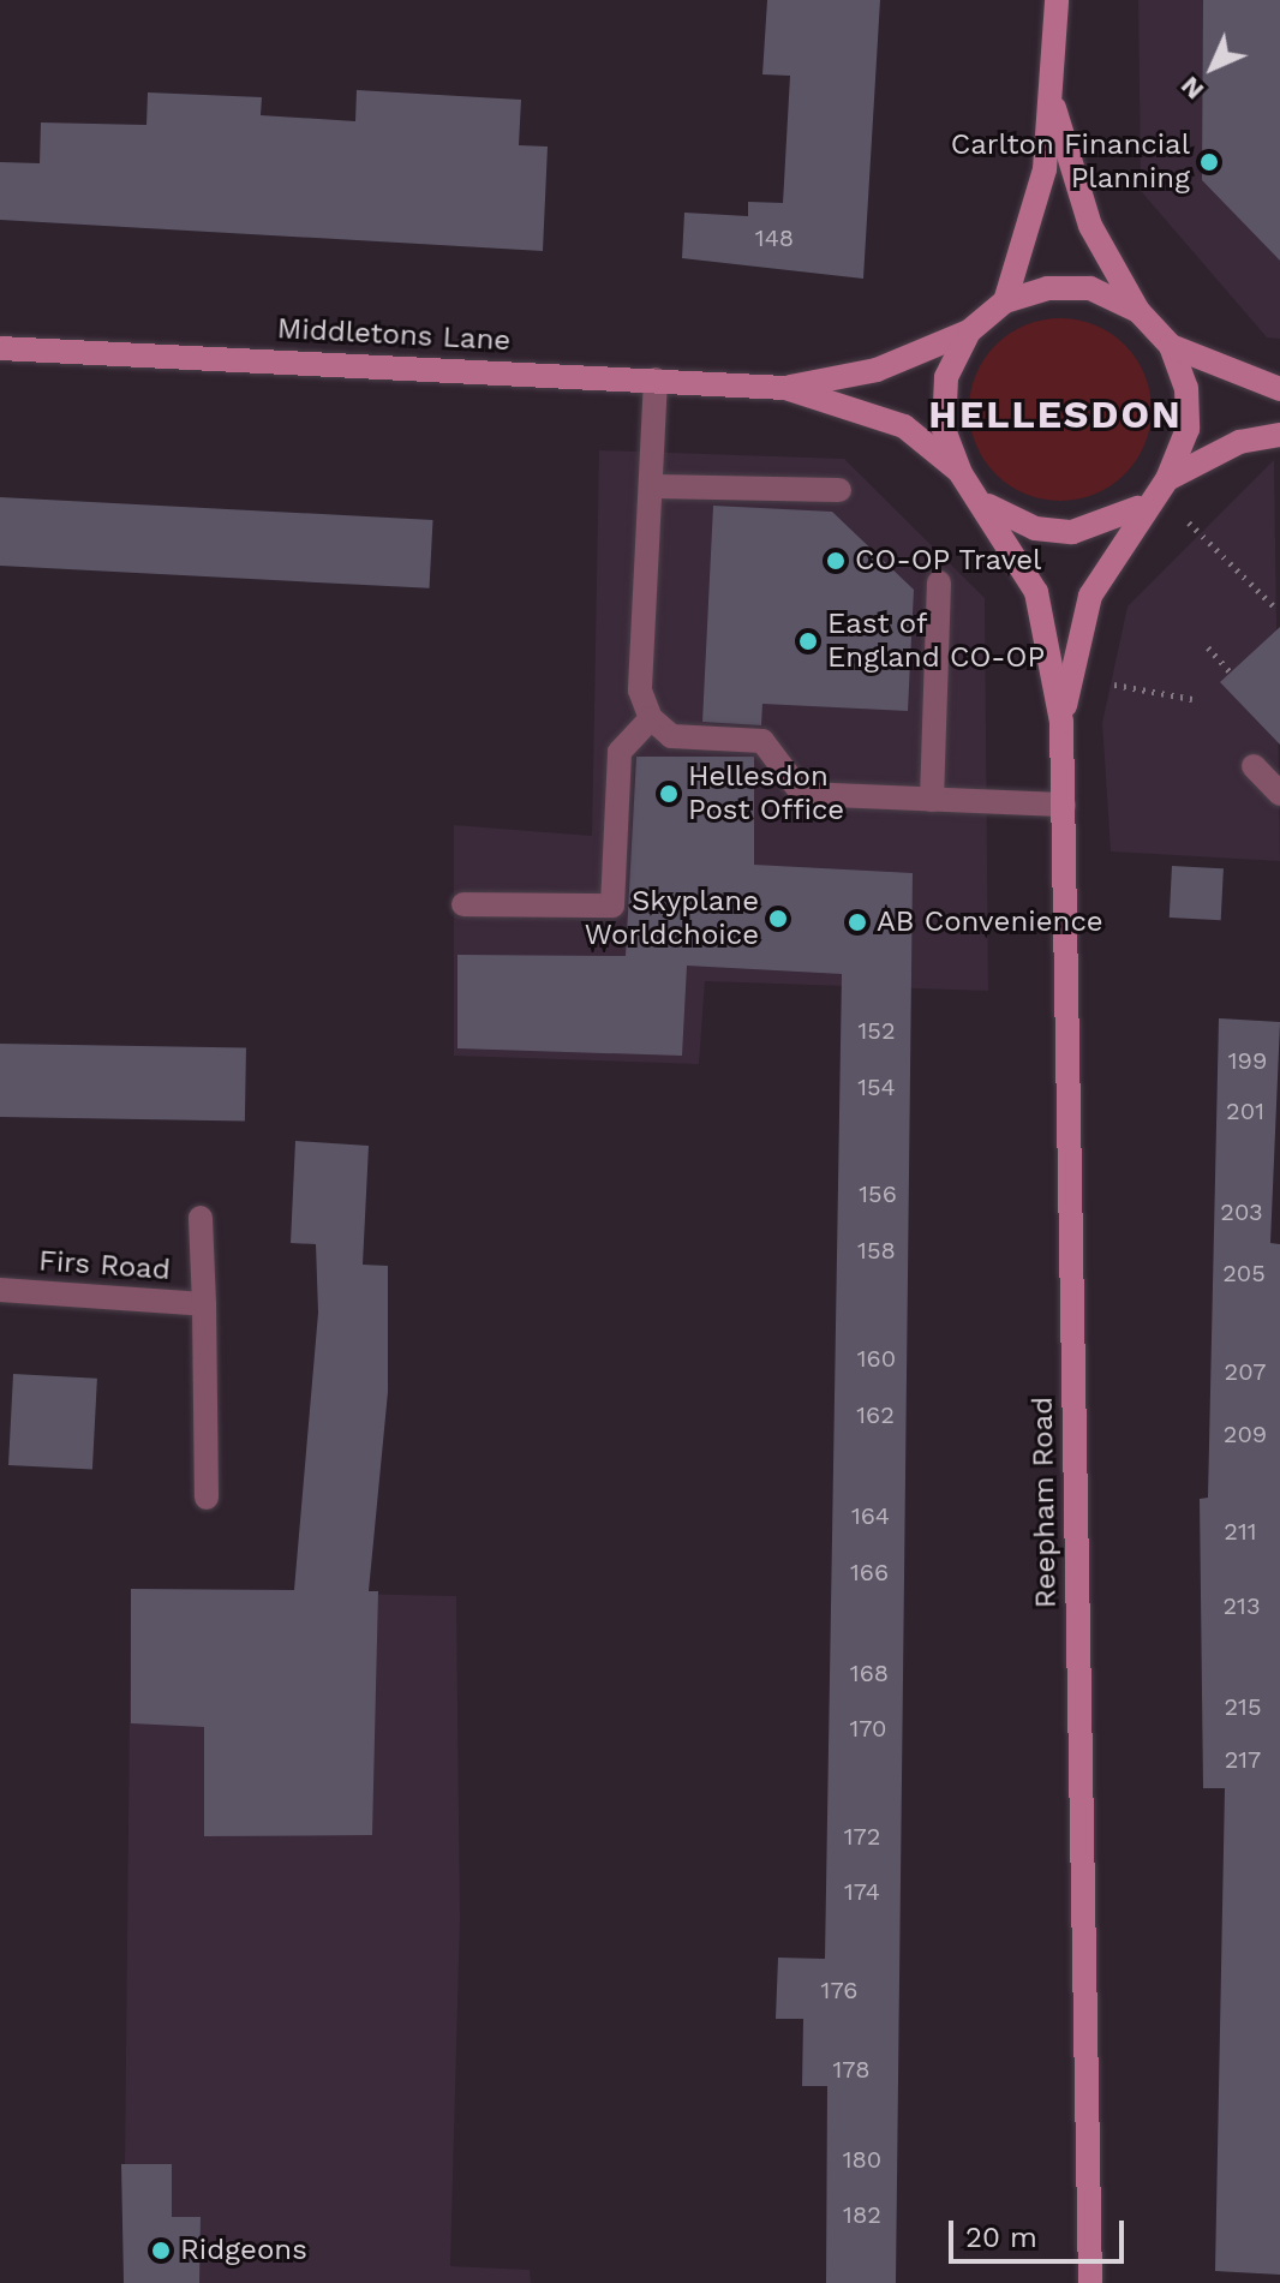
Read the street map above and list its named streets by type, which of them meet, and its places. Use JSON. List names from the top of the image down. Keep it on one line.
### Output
{"streets":{"street":["Middletons Lane","Firs Road","Reepham Road"]},"crossings":[["Middletons Lane","Reepham Road"]],"districts":["HELLESDON"],"places":["Carlton Financial Planning","CO-OP Travel","East of England CO-OP","Hellesdon Post Office","Skyplane Worldchoice","AB Convenience","Ridgeons"],"house_numbers":["148","152","199","154","201","156","203","158","205","160","207","162","209","164","211","166","213","168","215","170","217","172","174","176","178","180","182"],"scale_bar":"20 m","north":"bottom left"}
